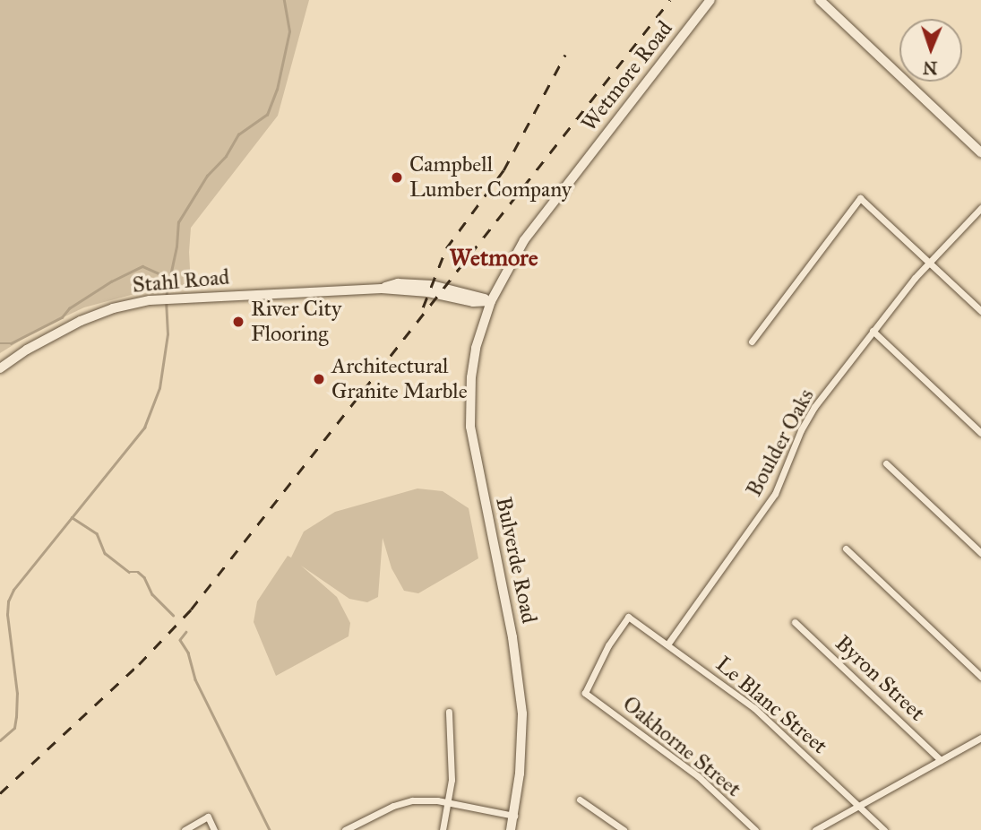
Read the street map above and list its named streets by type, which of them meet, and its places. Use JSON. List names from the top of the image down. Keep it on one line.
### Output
{"streets":{"main road":["Wetmore Road","Stahl Road","Bulverde Road"],"street":["Boulder Oaks","Byron Street","Le Blanc Street","Oakhorne Street"]},"crossings":[["Wetmore Road","Stahl Road"],["Wetmore Road","Bulverde Road"],["Stahl Road","Bulverde Road"],["Boulder Oaks","Le Blanc Street"],["Le Blanc Street","Oakhorne Street"]],"districts":["Wetmore"],"places":["Campbell Lumber Company","River City Flooring","Architectural Granite Marble"],"north":"bottom"}
